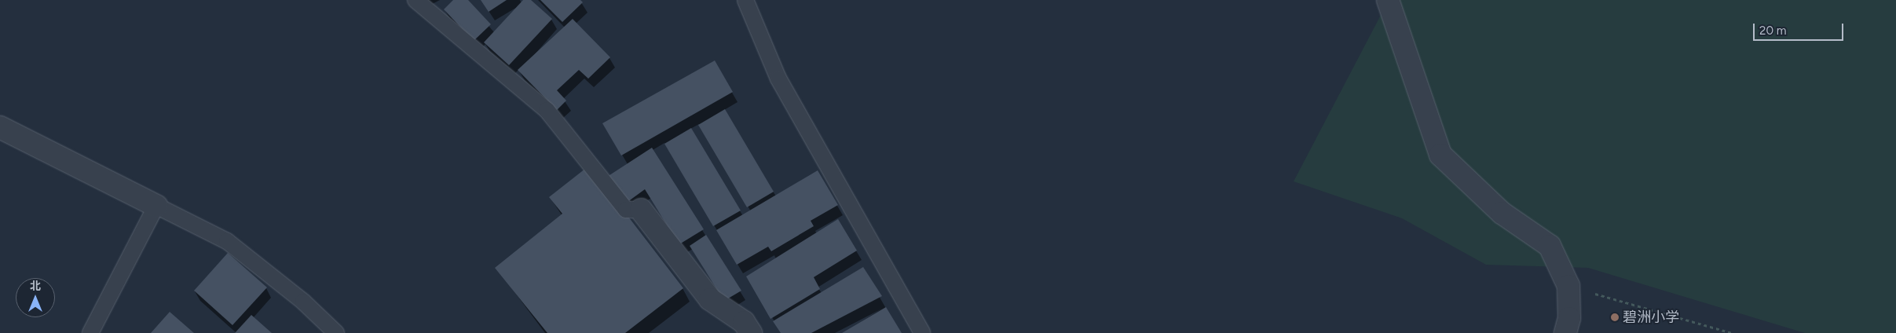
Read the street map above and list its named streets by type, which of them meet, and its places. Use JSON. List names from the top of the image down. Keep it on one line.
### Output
{"places":["碧洲小学"],"scale_bar":"20 m","north":"top"}
